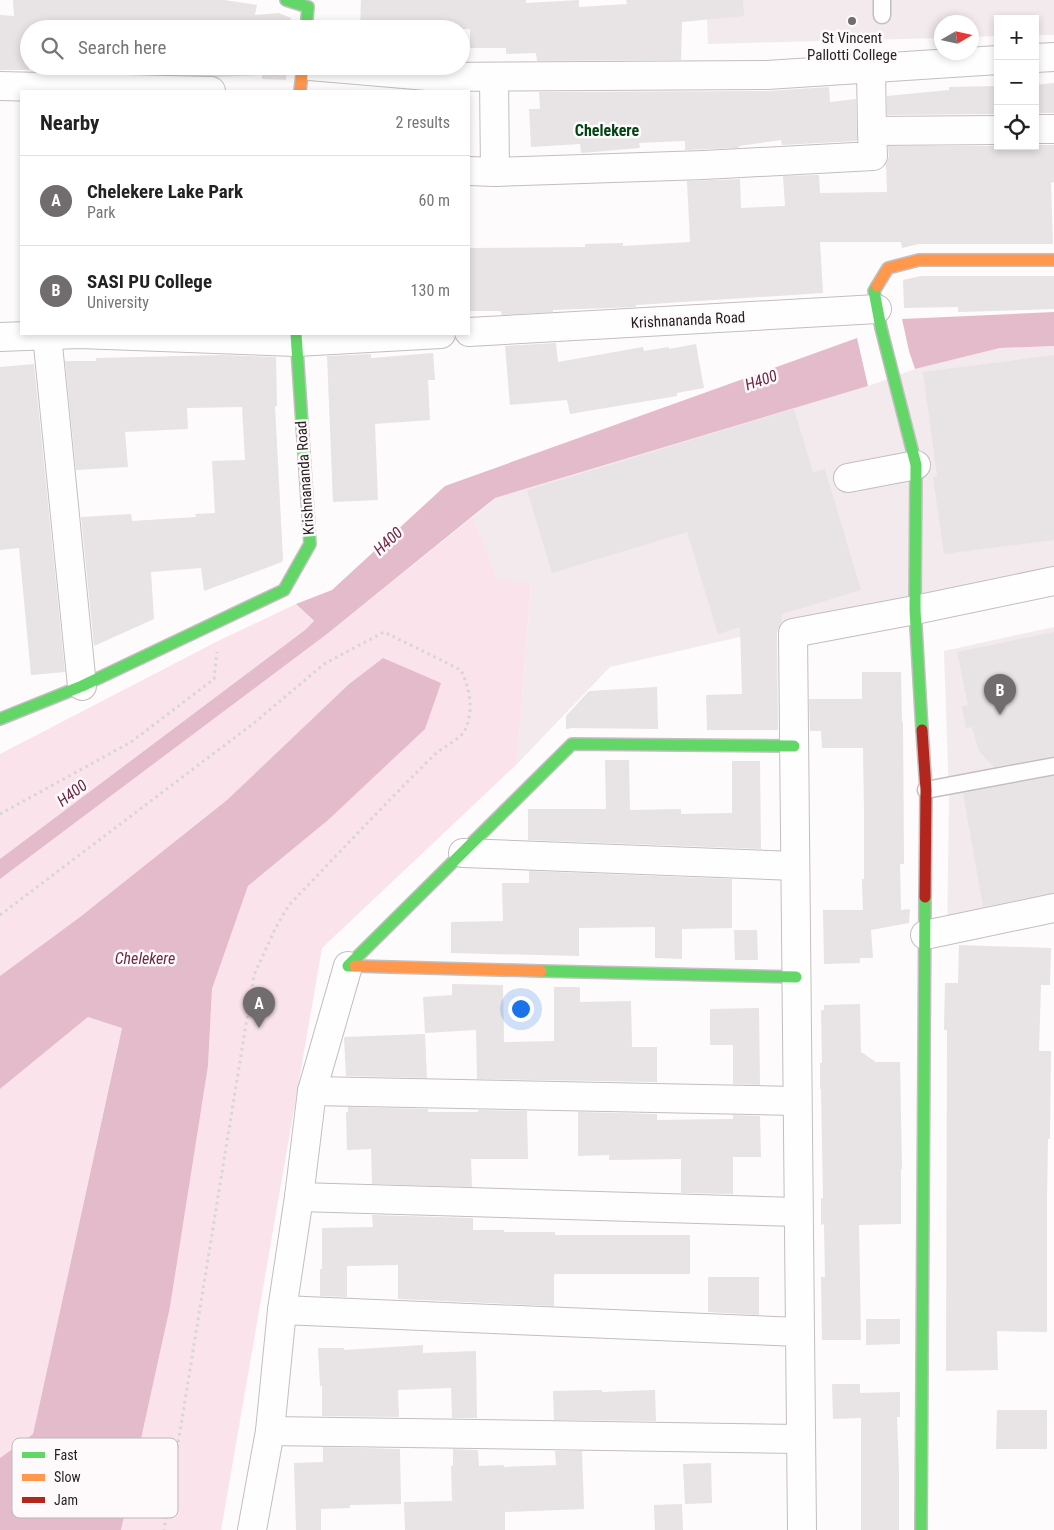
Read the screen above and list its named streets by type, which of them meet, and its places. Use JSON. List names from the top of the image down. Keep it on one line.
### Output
{"streets":{"street":["Krishnananda Road"]},"districts":["Chelekere"],"water":["H400","Chelekere"],"places":["St Vincent Pallotti College"],"legend":["Fast","Slow","Jam"],"north":"right","page":{"map_buttons":["+","−"],"search":"Search here","heading":["Nearby","2 results"],"list":[{"mark":"A","name":"Chelekere Lake Park","note":"Park","value":"60 m"},{"mark":"B","name":"SASI PU College","note":"University","value":"130 m"}],"pins":["B","A"]}}
